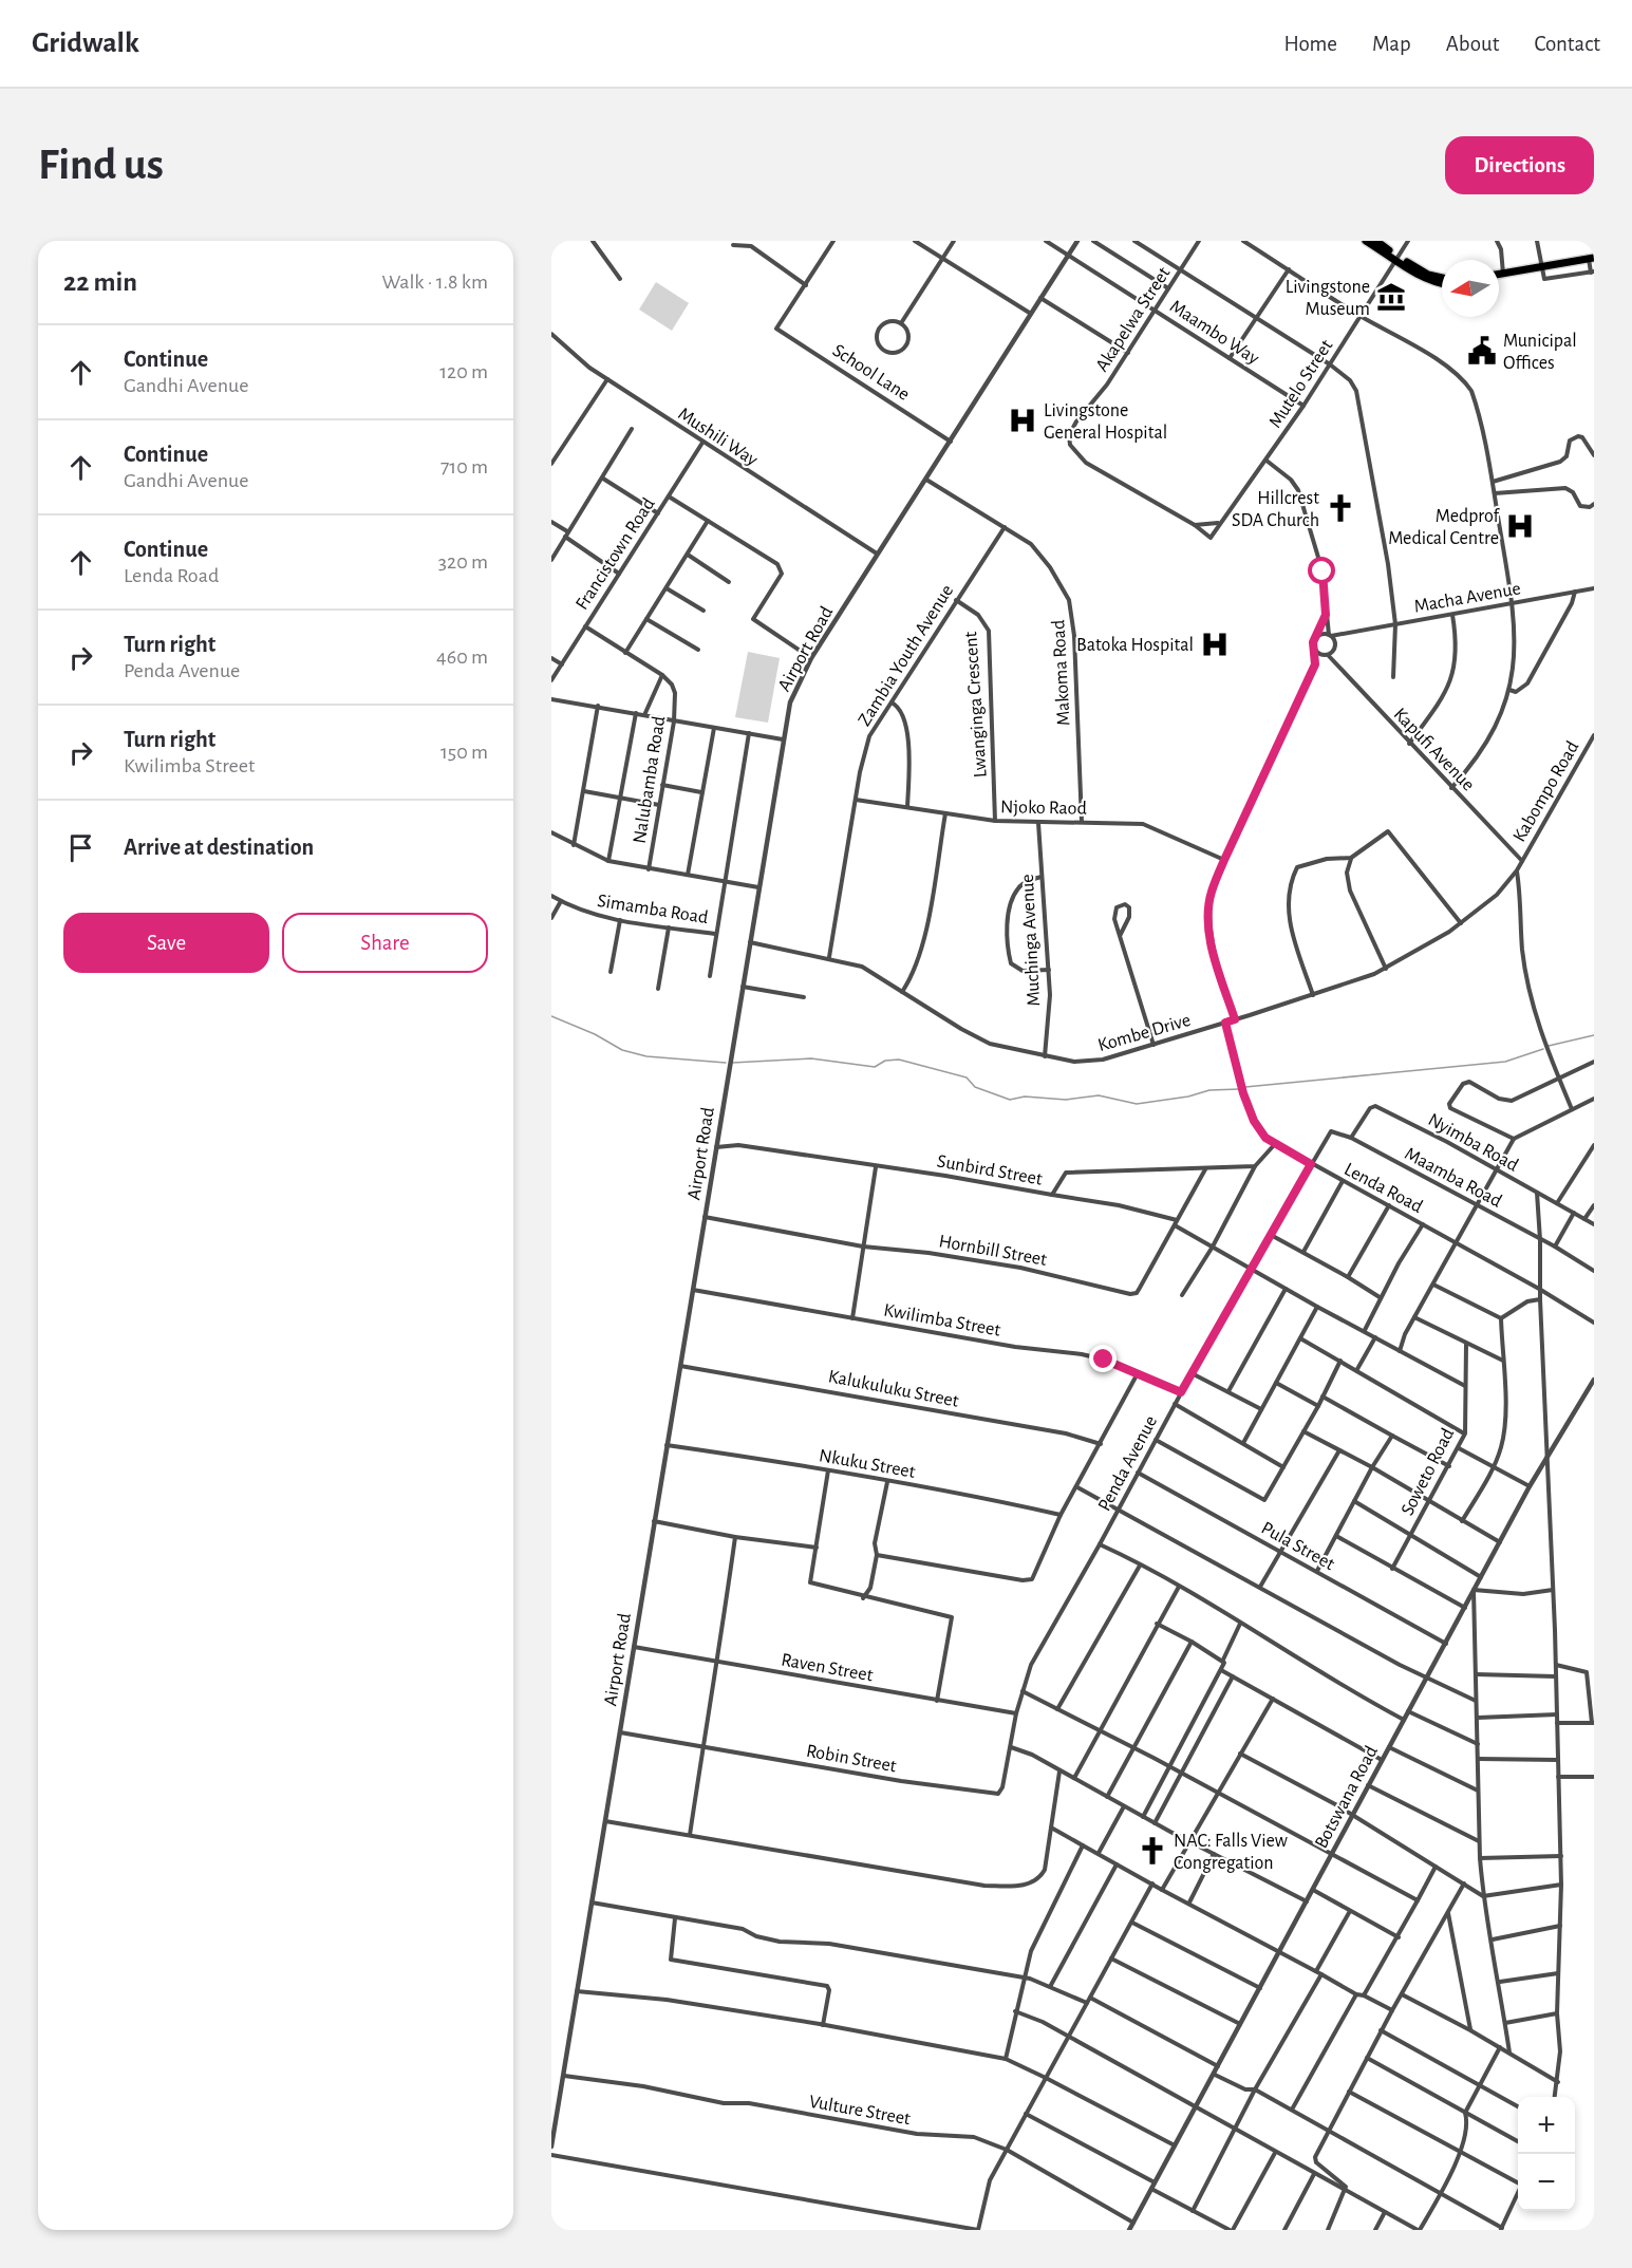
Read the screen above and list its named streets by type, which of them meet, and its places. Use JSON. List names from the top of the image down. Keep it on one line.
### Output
{"streets":{"street":["Akapelwa Street","Maambo Way","School Lane","Mutelo Street","Mushili Way","Francistown Road","Macha Avenue","Airport Road","Zambia Youth Avenue","Makoma Road","Lwanginga Crescent","Kapufi Avenue","Nalubamba Road","Kabompo Road","Njoko Raod","Simamba Road","Muchinga Avenue","Kombe Drive","Nyimba Road","Sunbird Street","Maamba Road","Lenda Road","Hornbill Street","Kwilimba Street","Kalukuluku Street","Nkuku Street","Penda Avenue","Soweto Road","Pula Street","Raven Street","Robin Street","Botswana Road","Vulture Street"]},"crossings":[["Akapelwa Street","Maambo Way"],["Akapelwa Street","Mutelo Street"],["Maambo Way","Mutelo Street"],["Maambo Way","Airport Road"],["School Lane","Airport Road"],["Mushili Way","Francistown Road"],["Mushili Way","Airport Road"],["Macha Avenue","Kapufi Avenue"],["Airport Road","Makoma Road"],["Airport Road","Kombe Drive"],["Airport Road","Sunbird Street"],["Airport Road","Hornbill Street"],["Airport Road","Kwilimba Street"],["Airport Road","Kalukuluku Street"],["Airport Road","Nkuku Street"],["Airport Road","Raven Street"],["Airport Road","Robin Street"],["Airport Road","Vulture Street"],["Zambia Youth Avenue","Makoma Road"],["Zambia Youth Avenue","Lwanginga Crescent"],["Zambia Youth Avenue","Njoko Raod"],["Zambia Youth Avenue","Kombe Drive"],["Makoma Road","Njoko Raod"],["Lwanginga Crescent","Njoko Raod"],["Kapufi Avenue","Kabompo Road"],["Kapufi Avenue","Kombe Drive"],["Kabompo Road","Kombe Drive"],["Njoko Raod","Muchinga Avenue"],["Muchinga Avenue","Kombe Drive"],["Kombe Drive","Lenda Road"],["Nyimba Road","Maamba Road"],["Sunbird Street","Hornbill Street"],["Lenda Road","Penda Avenue"],["Kwilimba Street","Penda Avenue"],["Penda Avenue","Pula Street"],["Penda Avenue","Raven Street"],["Penda Avenue","Robin Street"],["Pula Street","Botswana Road"],["Raven Street","Robin Street"],["Botswana Road","Vulture Street"]],"places":{"museum":["Livingstone Museum"],"public building":["Municipal Offices"],"hospital":["Livingstone General Hospital","Medprof Medical Centre","Batoka Hospital"],"church":["Hillcrest SDA Church","NAC: Falls View Congregation"]},"north":"left","page":{"header":"Gridwalk","nav":["Home","Map","About","Contact"],"buttons":["Directions",["Save","Share"]],"title":"Find us","heading":["22 min","Walk · 1.8 km"],"list":[["Continue","Gandhi Avenue","120 m"],["Continue","Gandhi Avenue","710 m"],["Continue","Lenda Road","320 m"],["Turn right","Penda Avenue","460 m"],["Turn right","Kwilimba Street","150 m"],"Arrive at destination"],"map_buttons":["+","−"]}}
